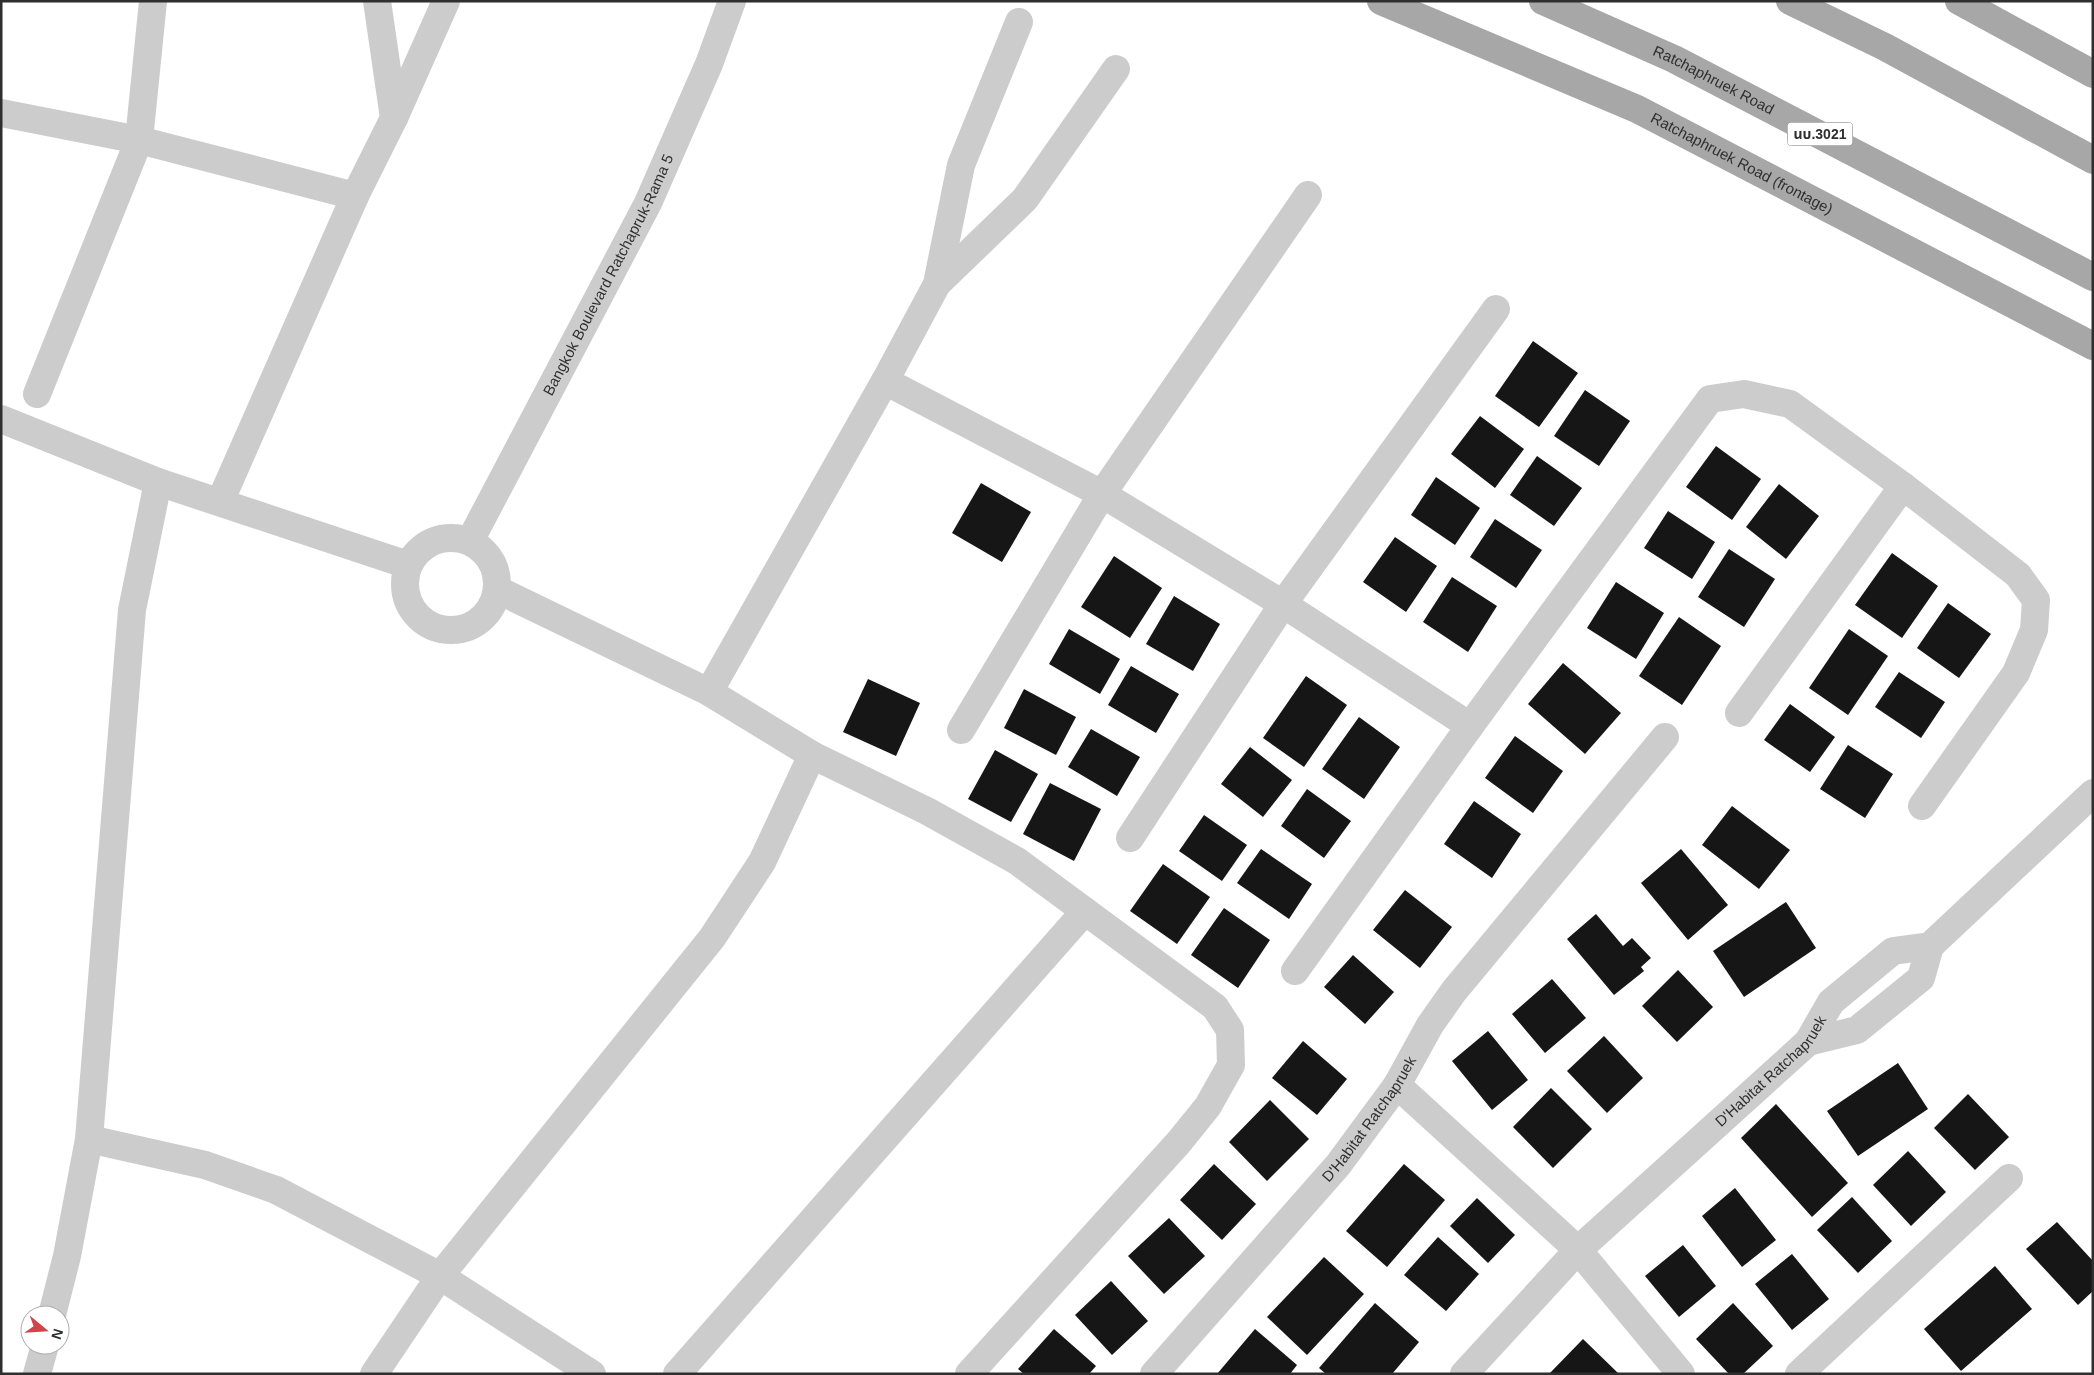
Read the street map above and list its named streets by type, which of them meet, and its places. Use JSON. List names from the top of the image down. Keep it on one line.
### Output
{"streets":{"main road":["Ratchaphruek Road","นบ.3021","Ratchaphruek Road (frontage)"],"street":["Bangkok Boulevard Ratchapruk-Rama 5","D'Habitat Ratchapruek"]},"north":"right"}
